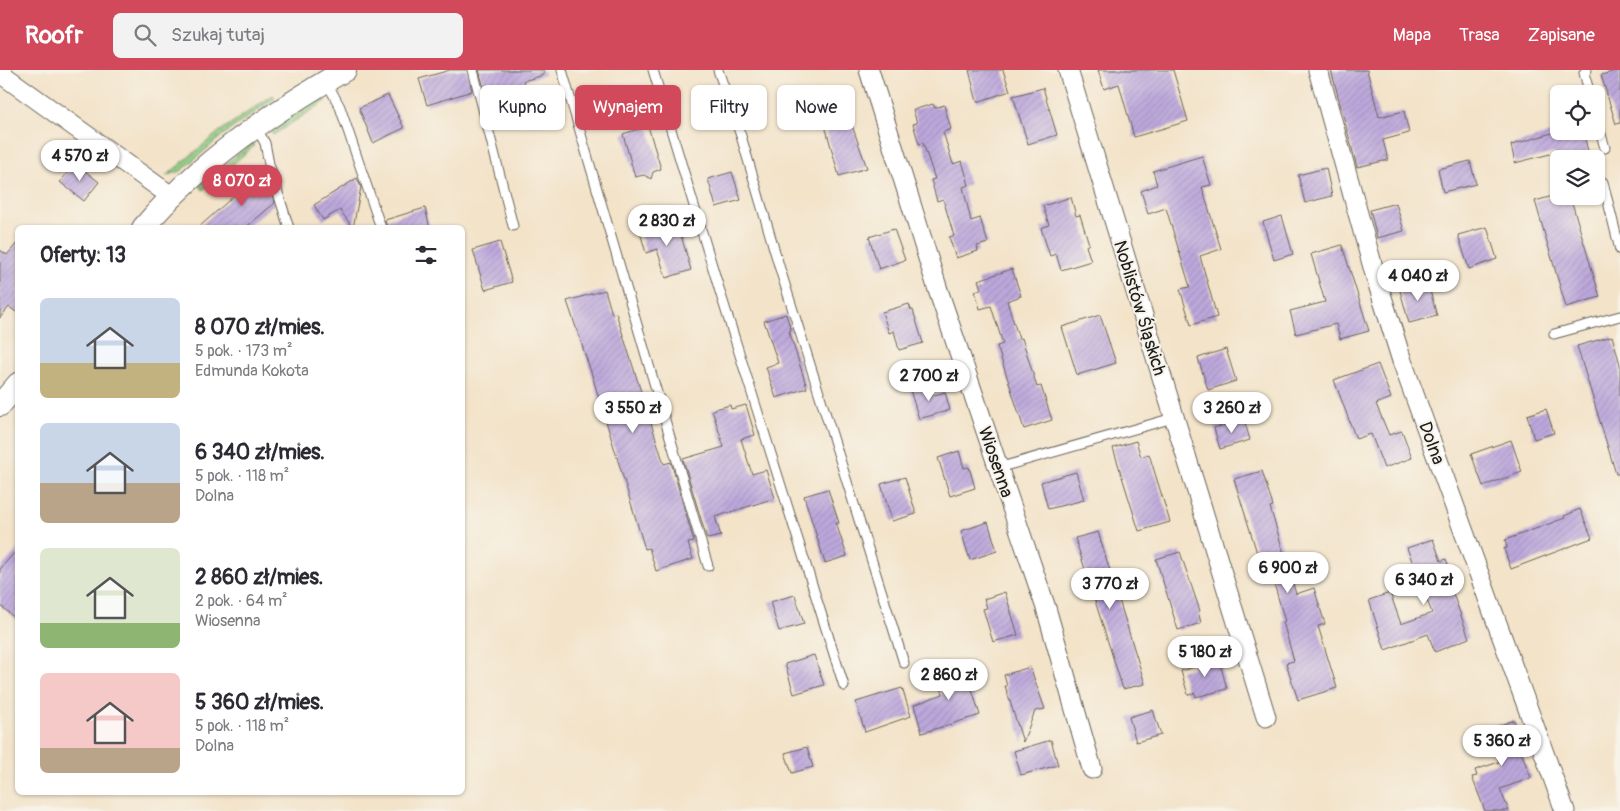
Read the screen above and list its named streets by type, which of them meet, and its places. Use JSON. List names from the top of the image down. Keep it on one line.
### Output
{"streets":{"street":["Noblistów Śląskich","Dolna","Wiosenna"]},"page":{"header":"Roofr","search":"Szukaj tutaj","nav":["Mapa","Trasa","Zapisane"],"chip":["Kupno","Wynajem","Filtry","Nowe"],"price":["4 570 zł","8 070 zł","2 830 zł","4 040 zł","2 700 zł","3 550 zł","3 260 zł","6 900 zł","6 340 zł","3 770 zł","5 180 zł","2 860 zł","5 360 zł"],"heading":"Oferty: 13","list":[{"name":"8 070 zł/mies.","note":"5 pok. · 173 m² · Edmunda Kokota"},{"name":"6 340 zł/mies.","note":"5 pok. · 118 m² · Dolna"},{"name":"2 860 zł/mies.","note":"2 pok. · 64 m² · Wiosenna"},{"name":"5 360 zł/mies.","note":"5 pok. · 118 m² · Dolna"}]}}
